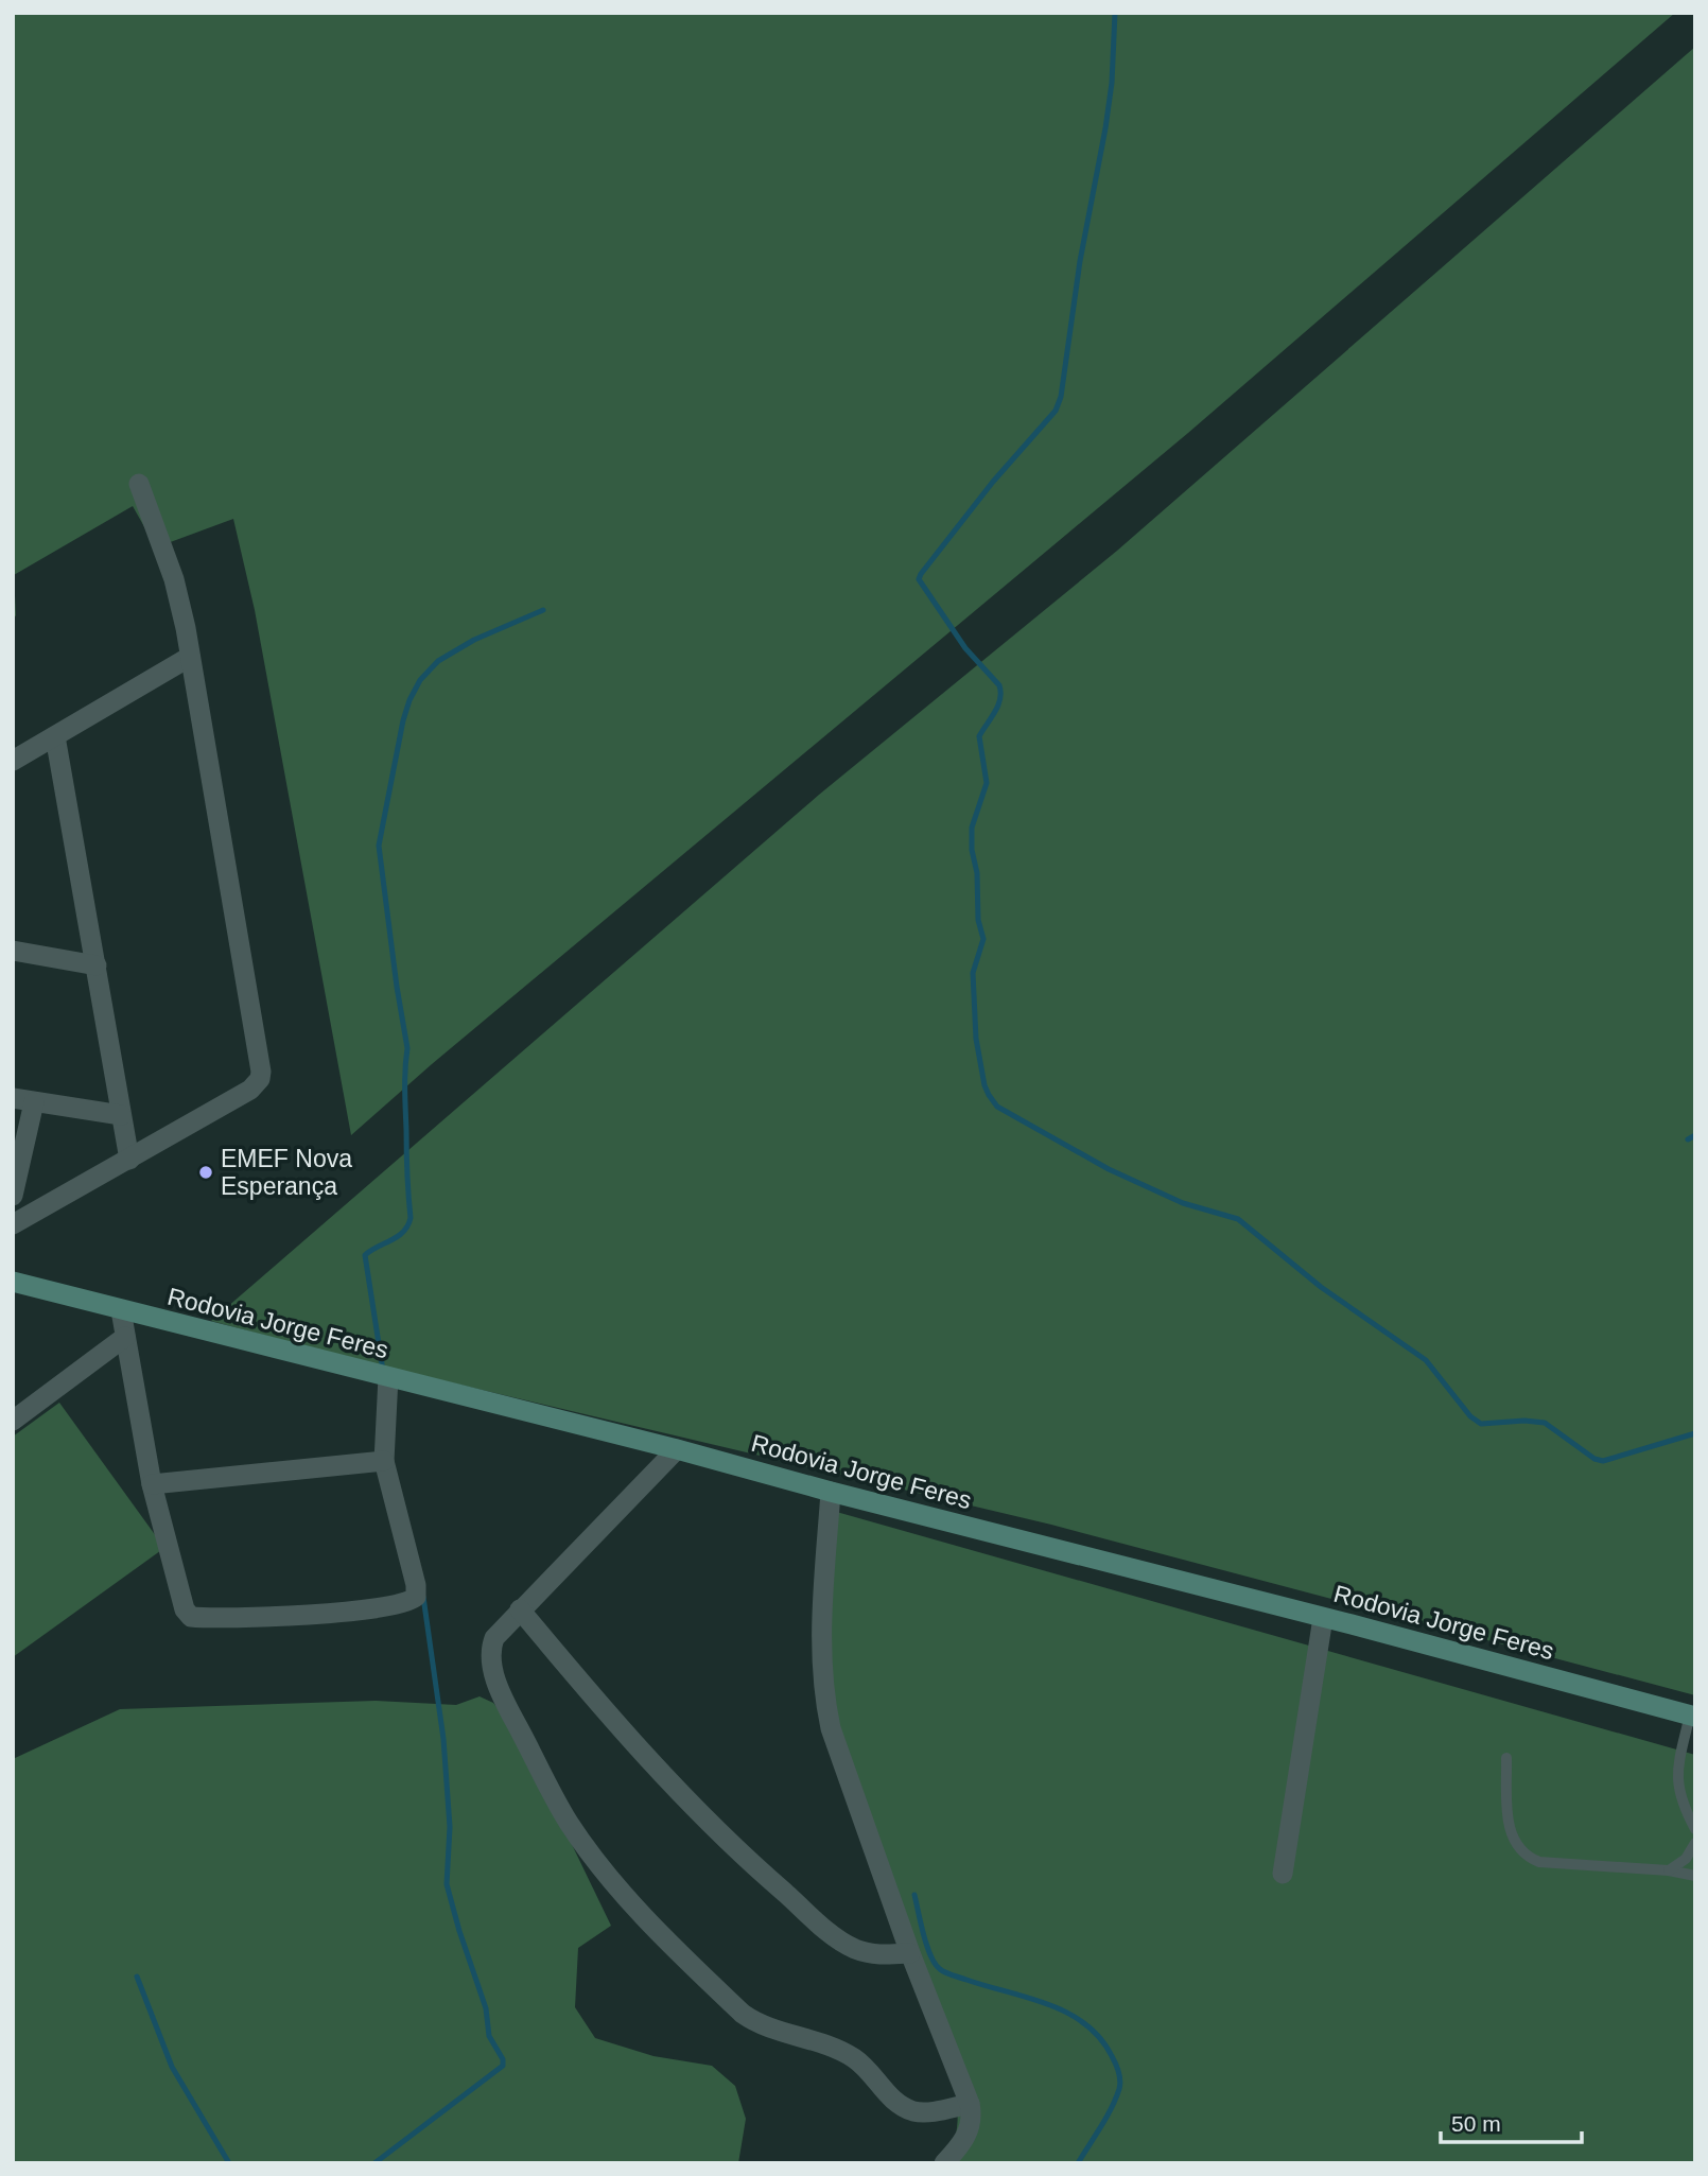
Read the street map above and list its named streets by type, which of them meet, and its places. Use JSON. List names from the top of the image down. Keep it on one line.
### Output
{"streets":{"main road":["Rodovia Jorge Feres"]},"places":["EMEF Nova Esperança"],"scale_bar":"50 m"}
